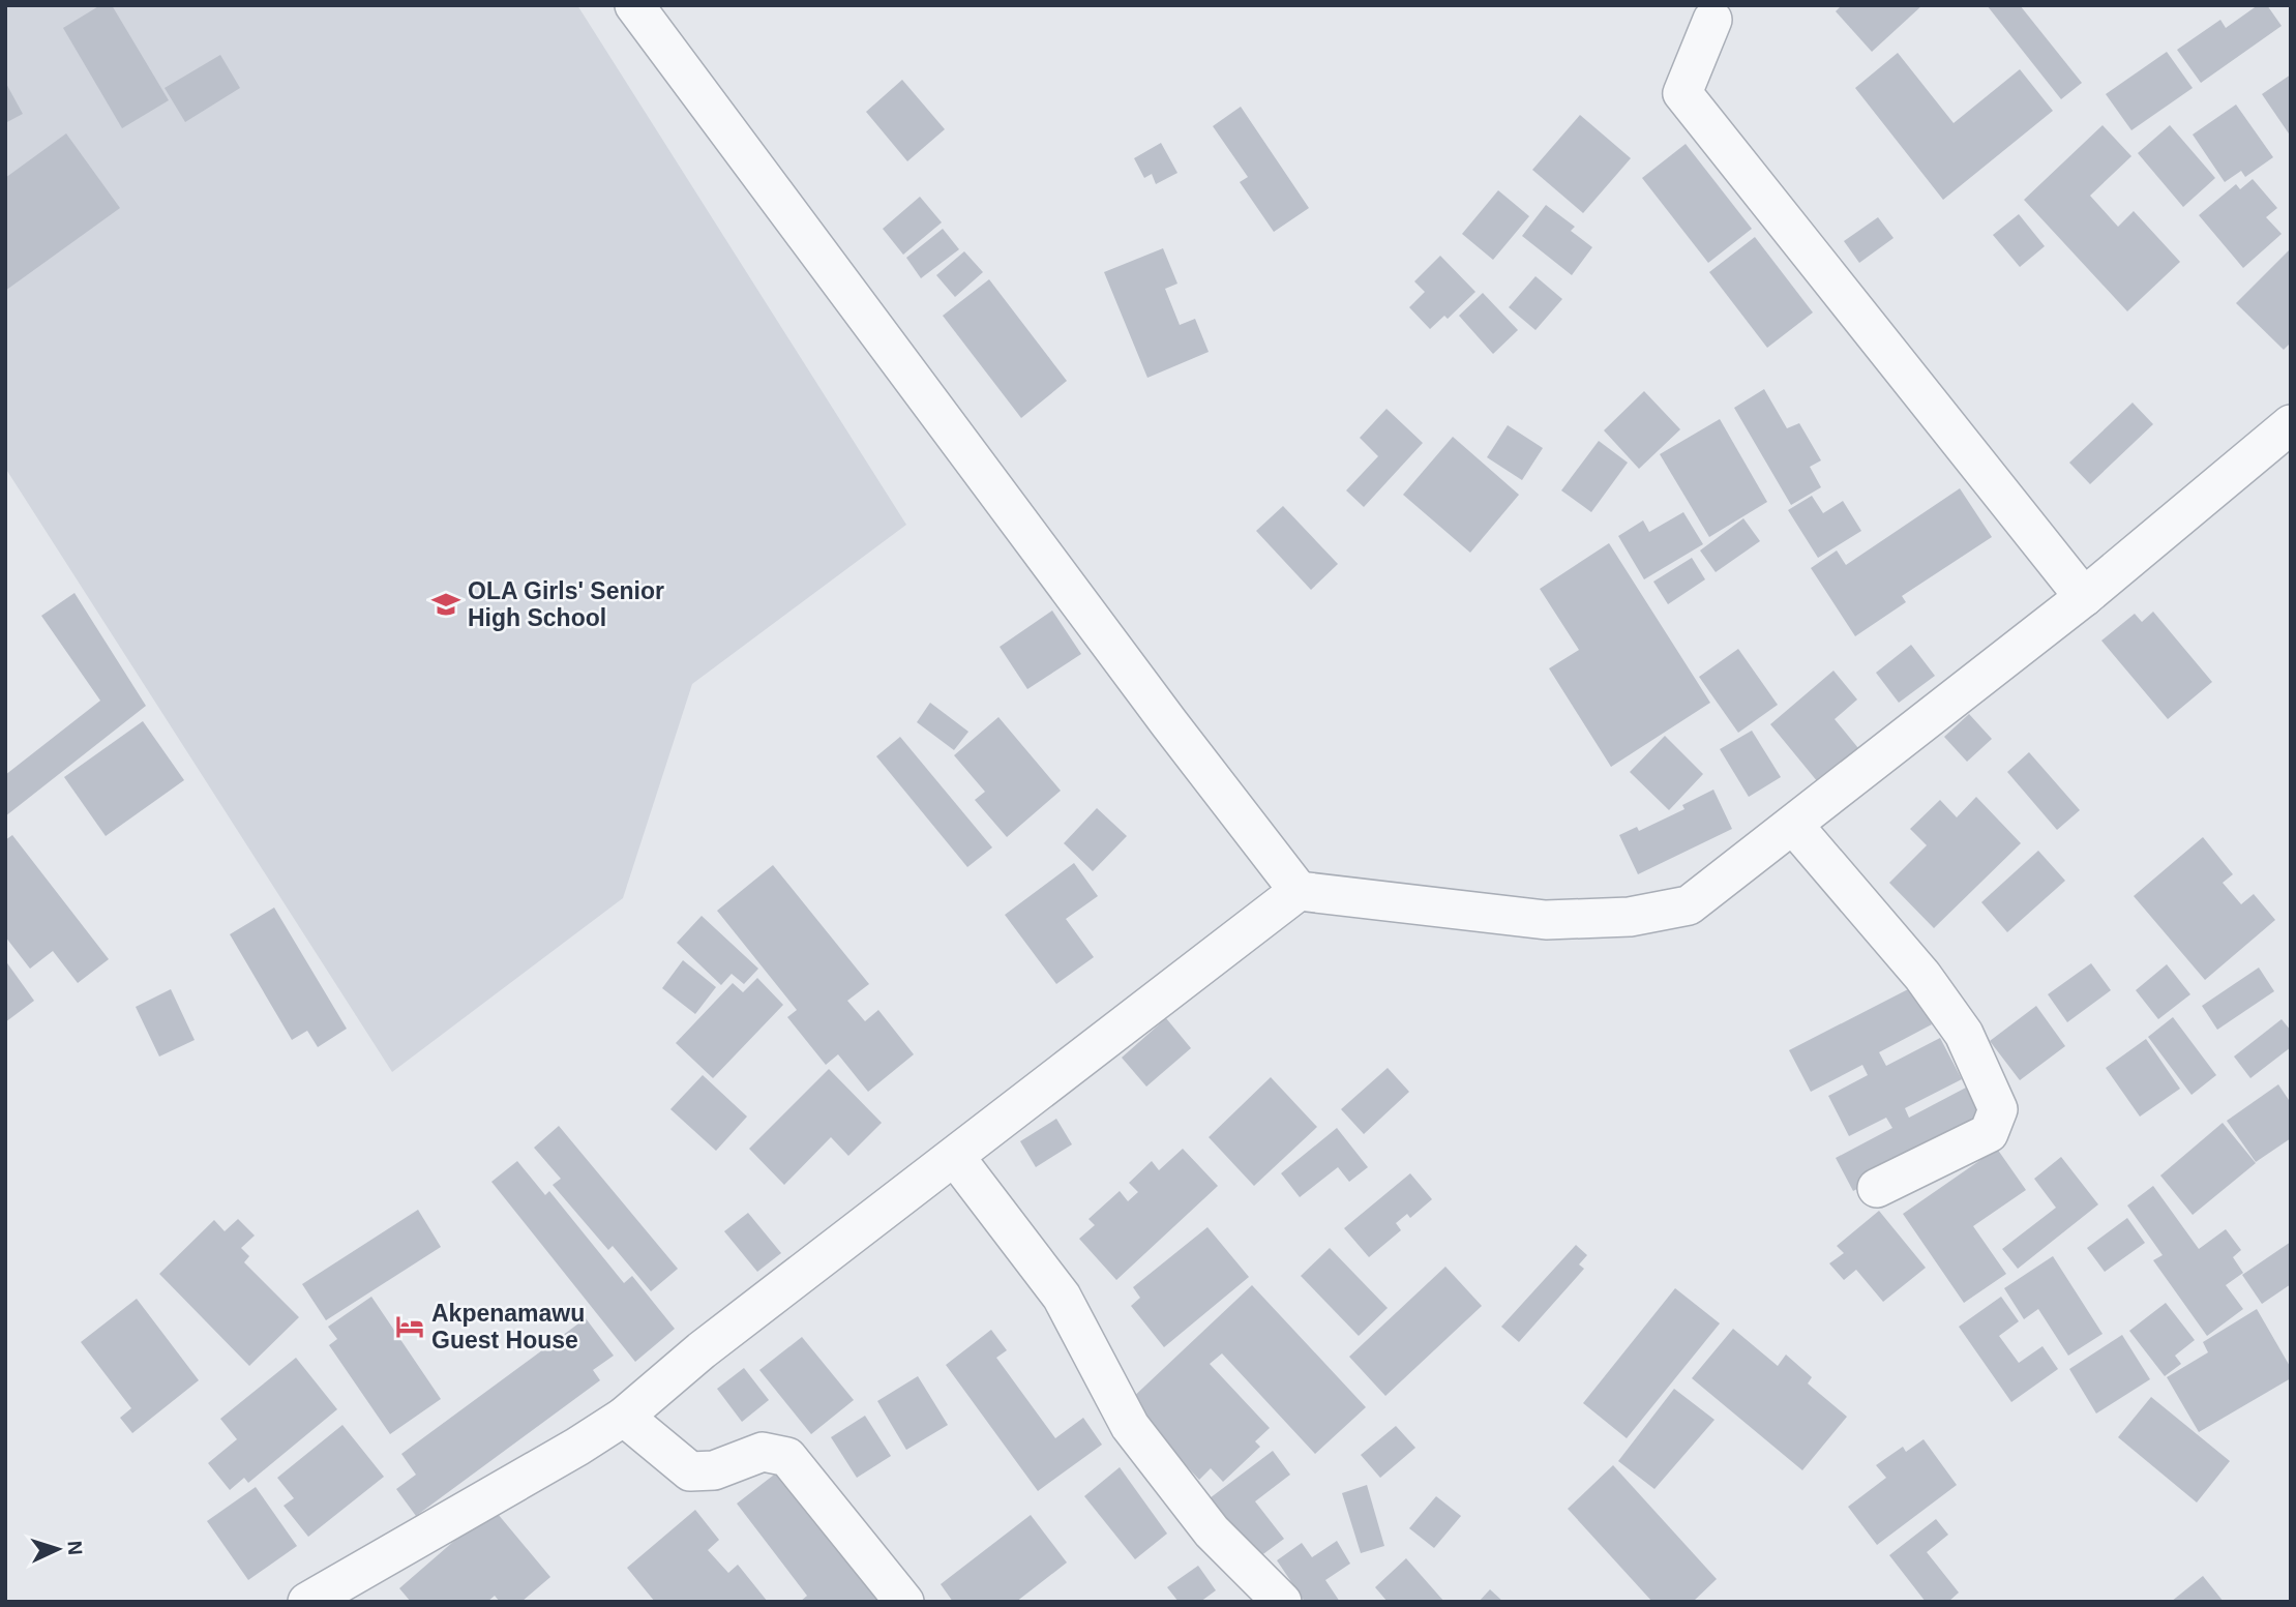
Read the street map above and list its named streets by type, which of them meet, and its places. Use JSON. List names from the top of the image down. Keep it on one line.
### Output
{"places":{"school or university":["OLA Girls' Senior High School"],"hotel":["Akpenamawu Guest House"]},"north":"right"}
